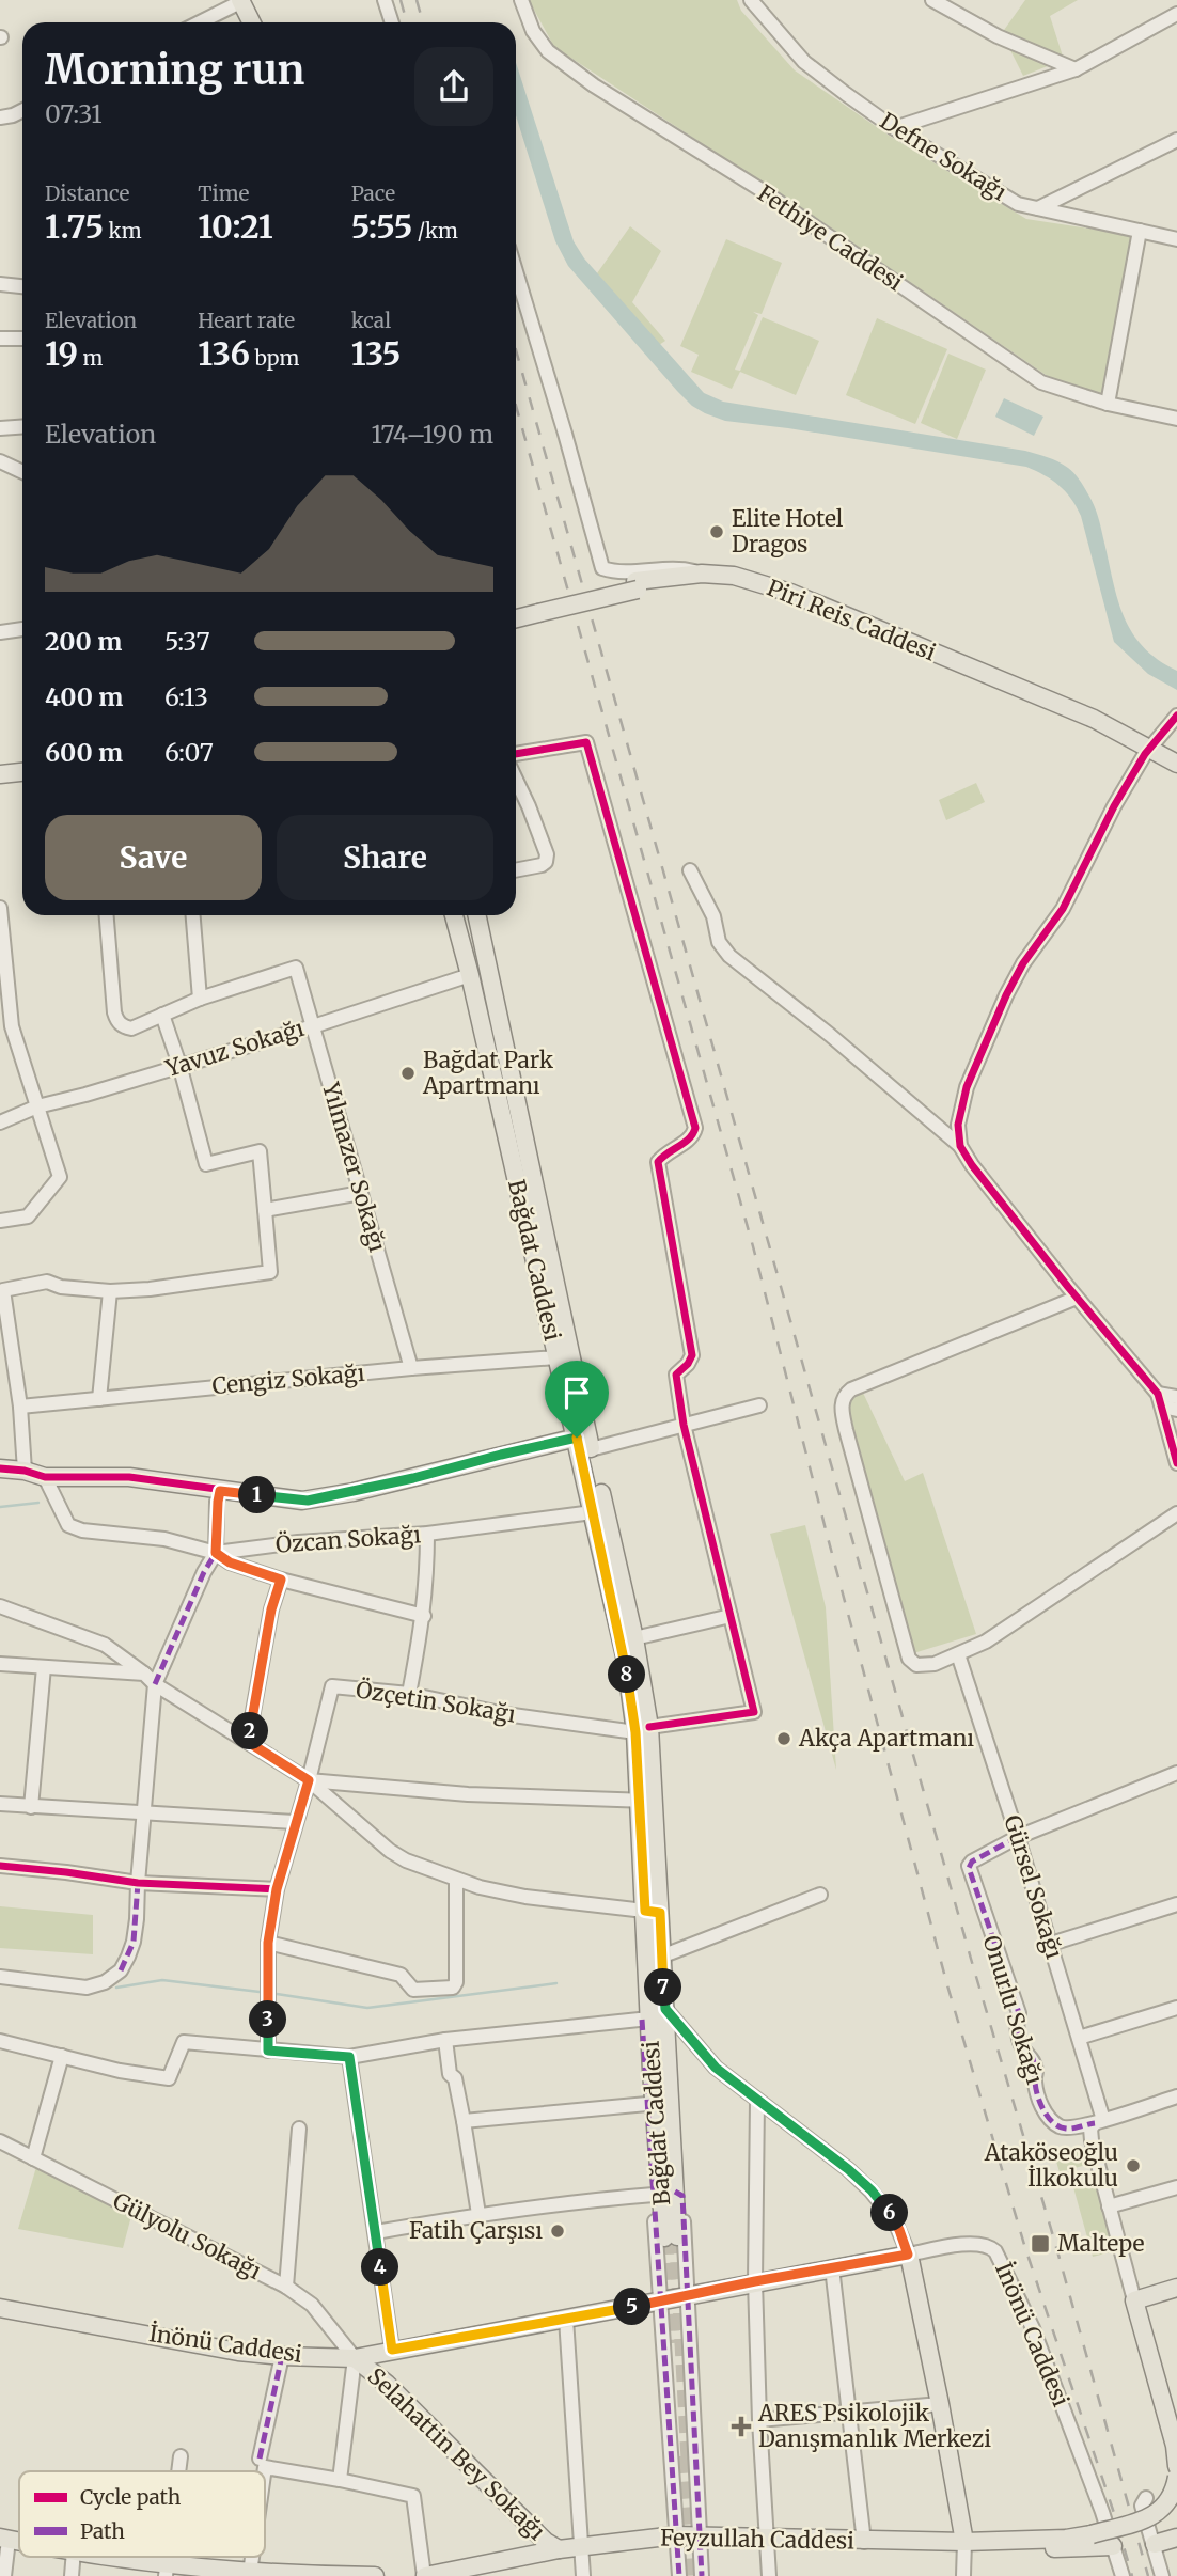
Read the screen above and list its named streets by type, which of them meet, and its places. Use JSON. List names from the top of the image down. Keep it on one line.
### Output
{"streets":{"main road":["Piri Reis Caddesi","Bağdat Caddesi","İnönü Caddesi","Selahattin Bey Sokağı","Feyzullah Caddesi"],"street":["Defne Sokağı","Fethiye Caddesi","Yavuz Sokağı","Yılmazer Sokağı","Cengiz Sokağı","Özcan Sokağı","Özçetin Sokağı","Gürsel Sokağı","Onurlu Sokağı","Gülyolu Sokağı"]},"crossings":[["Yavuz Sokağı","Yılmazer Sokağı"],["Yavuz Sokağı","Bağdat Caddesi"],["Yılmazer Sokağı","Cengiz Sokağı"],["Bağdat Caddesi","Cengiz Sokağı"],["Bağdat Caddesi","Özcan Sokağı"],["Bağdat Caddesi","Özçetin Sokağı"],["Bağdat Caddesi","İnönü Caddesi"],["Bağdat Caddesi","Feyzullah Caddesi"],["Gürsel Sokağı","Onurlu Sokağı"],["Gülyolu Sokağı","İnönü Caddesi"],["Gülyolu Sokağı","Selahattin Bey Sokağı"],["İnönü Caddesi","Selahattin Bey Sokağı"],["İnönü Caddesi","Feyzullah Caddesi"],["Selahattin Bey Sokağı","Feyzullah Caddesi"]],"places":{"other":["Elite Hotel Dragos","Bağdat Park Apartmanı","Akça Apartmanı","Ataköseoğlu İlkokulu","Fatih Çarşısı"],"transit":["Maltepe"],"health":["ARES Psikolojik Danışmanlık Merkezi"]},"legend":["Cycle path","Path"],"page":{"heading":["Morning run","07:31"],"stats":[["Distance","1.75 km"],["Time","10:21"],["Pace","5:55 /km"],["Elevation","19 m"],["Heart rate","136 bpm"],["kcal","135"]],"chart":["Elevation","174–190 m"],"list":[{"name":"200 m","note":"5:37"},{"name":"400 m","note":"6:13"},{"name":"600 m","note":"6:07"}],"buttons":["Save","Share"],"pins":["1","8","2","7","3","6","4","5"]}}
